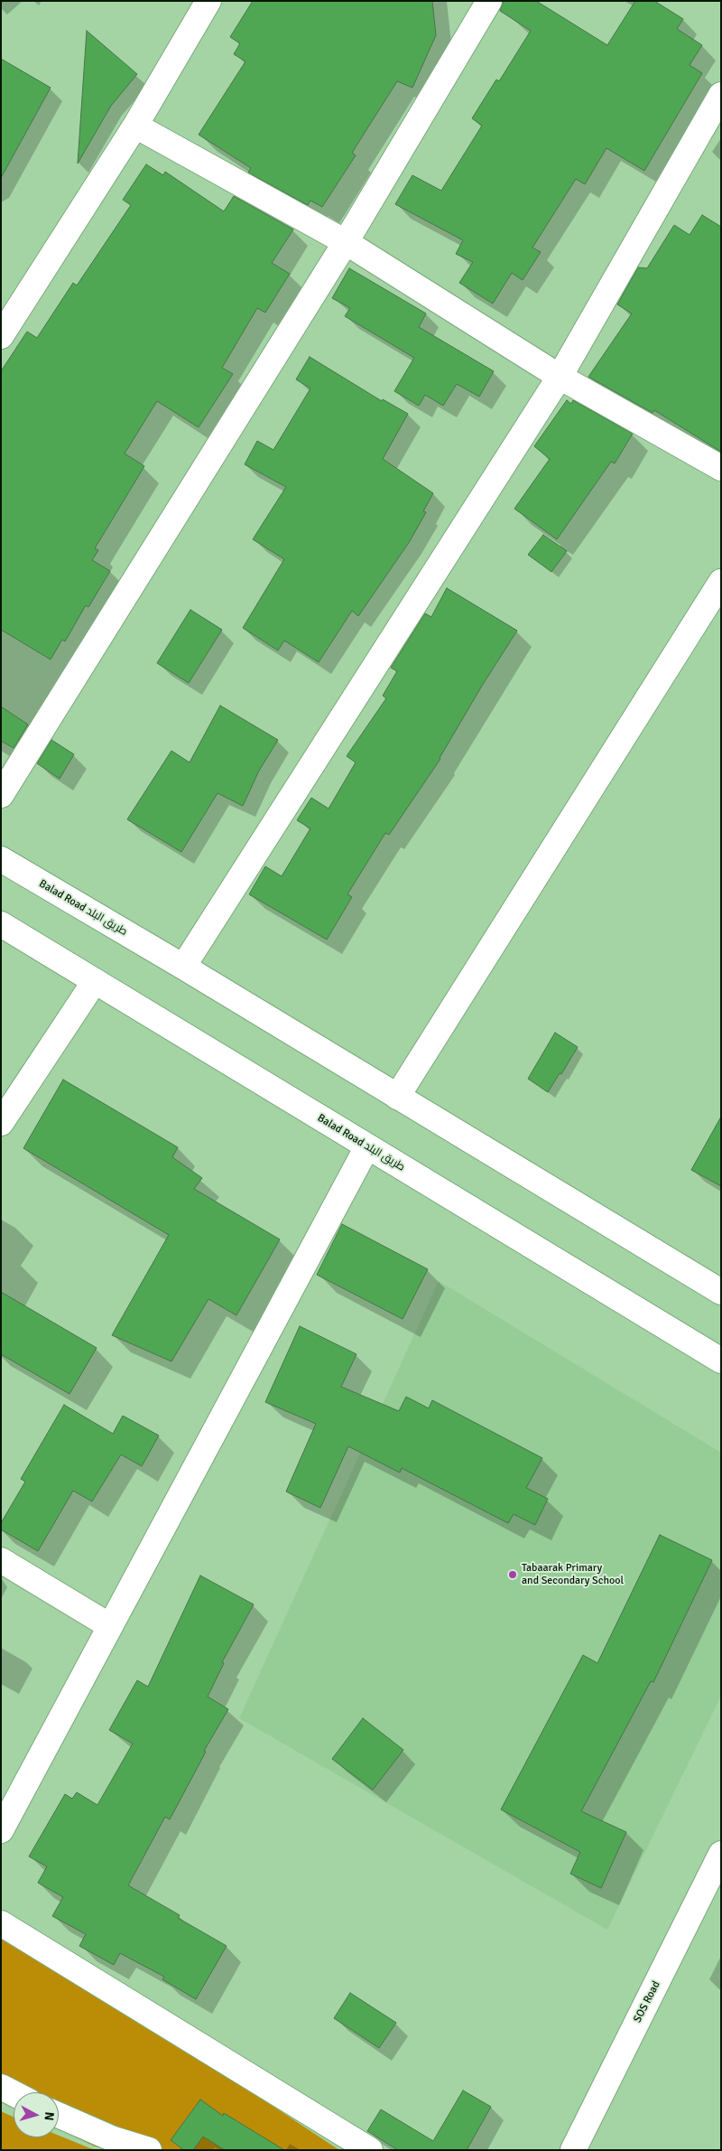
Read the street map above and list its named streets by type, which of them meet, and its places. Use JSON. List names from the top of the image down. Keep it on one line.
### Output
{"streets":{"main road":["Balad Road طريق البلد","SOS Road"]},"places":["Tabaarak Primary and Secondary School"],"north":"right"}
